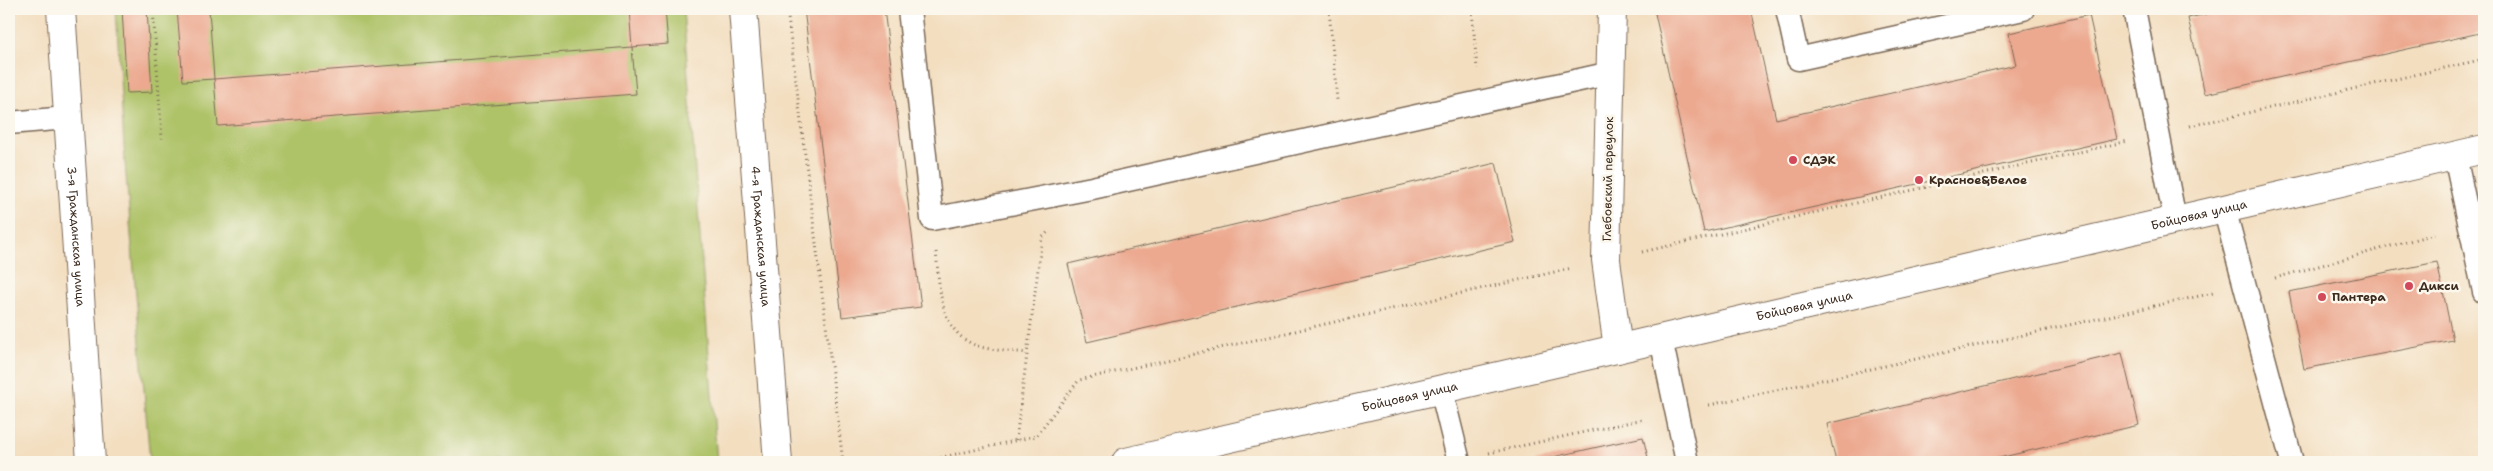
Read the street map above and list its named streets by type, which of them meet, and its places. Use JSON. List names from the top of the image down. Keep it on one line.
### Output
{"streets":{"street":["Глебовский переулок","Бойцовая улица","3-я Гражданская улица","4-я Гражданская улица"]},"crossings":[["Глебовский переулок","Бойцовая улица"]],"places":["СДЭК","Красное&Белое","Дикси","Пантера"]}
